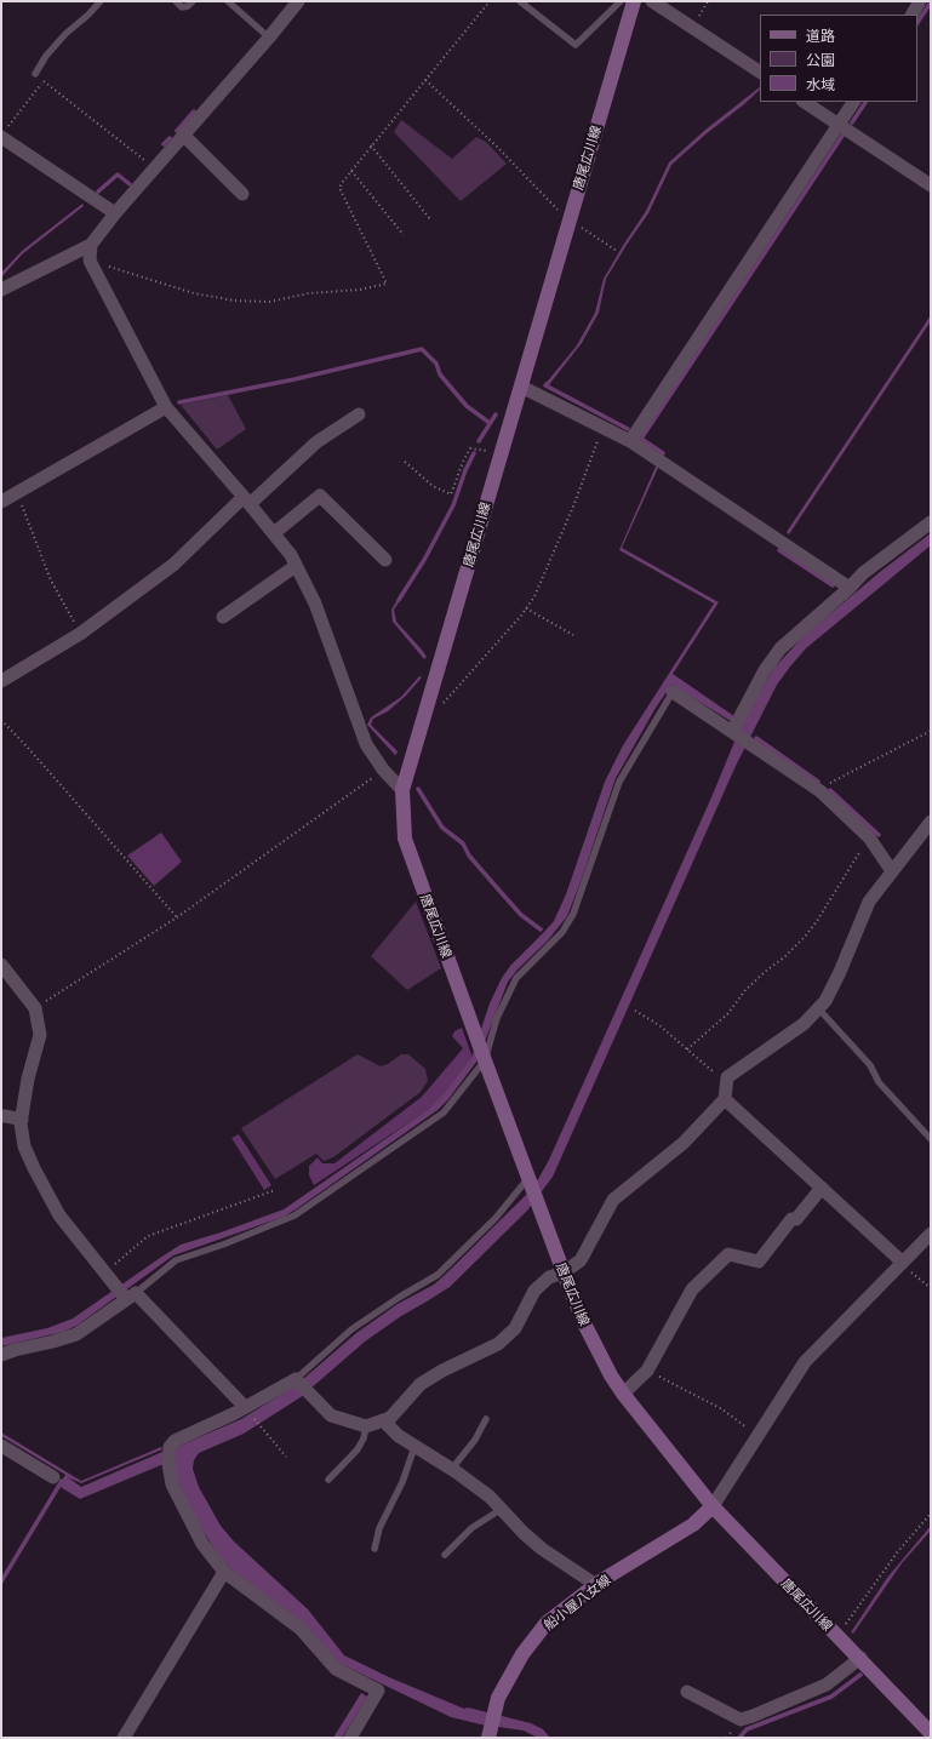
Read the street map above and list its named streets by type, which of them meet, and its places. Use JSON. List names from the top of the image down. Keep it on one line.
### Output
{"streets":{"main road":["唐尾広川線","船小屋八女線"]},"crossings":[["唐尾広川線","船小屋八女線"]],"legend":["道路","公園","水域"]}
